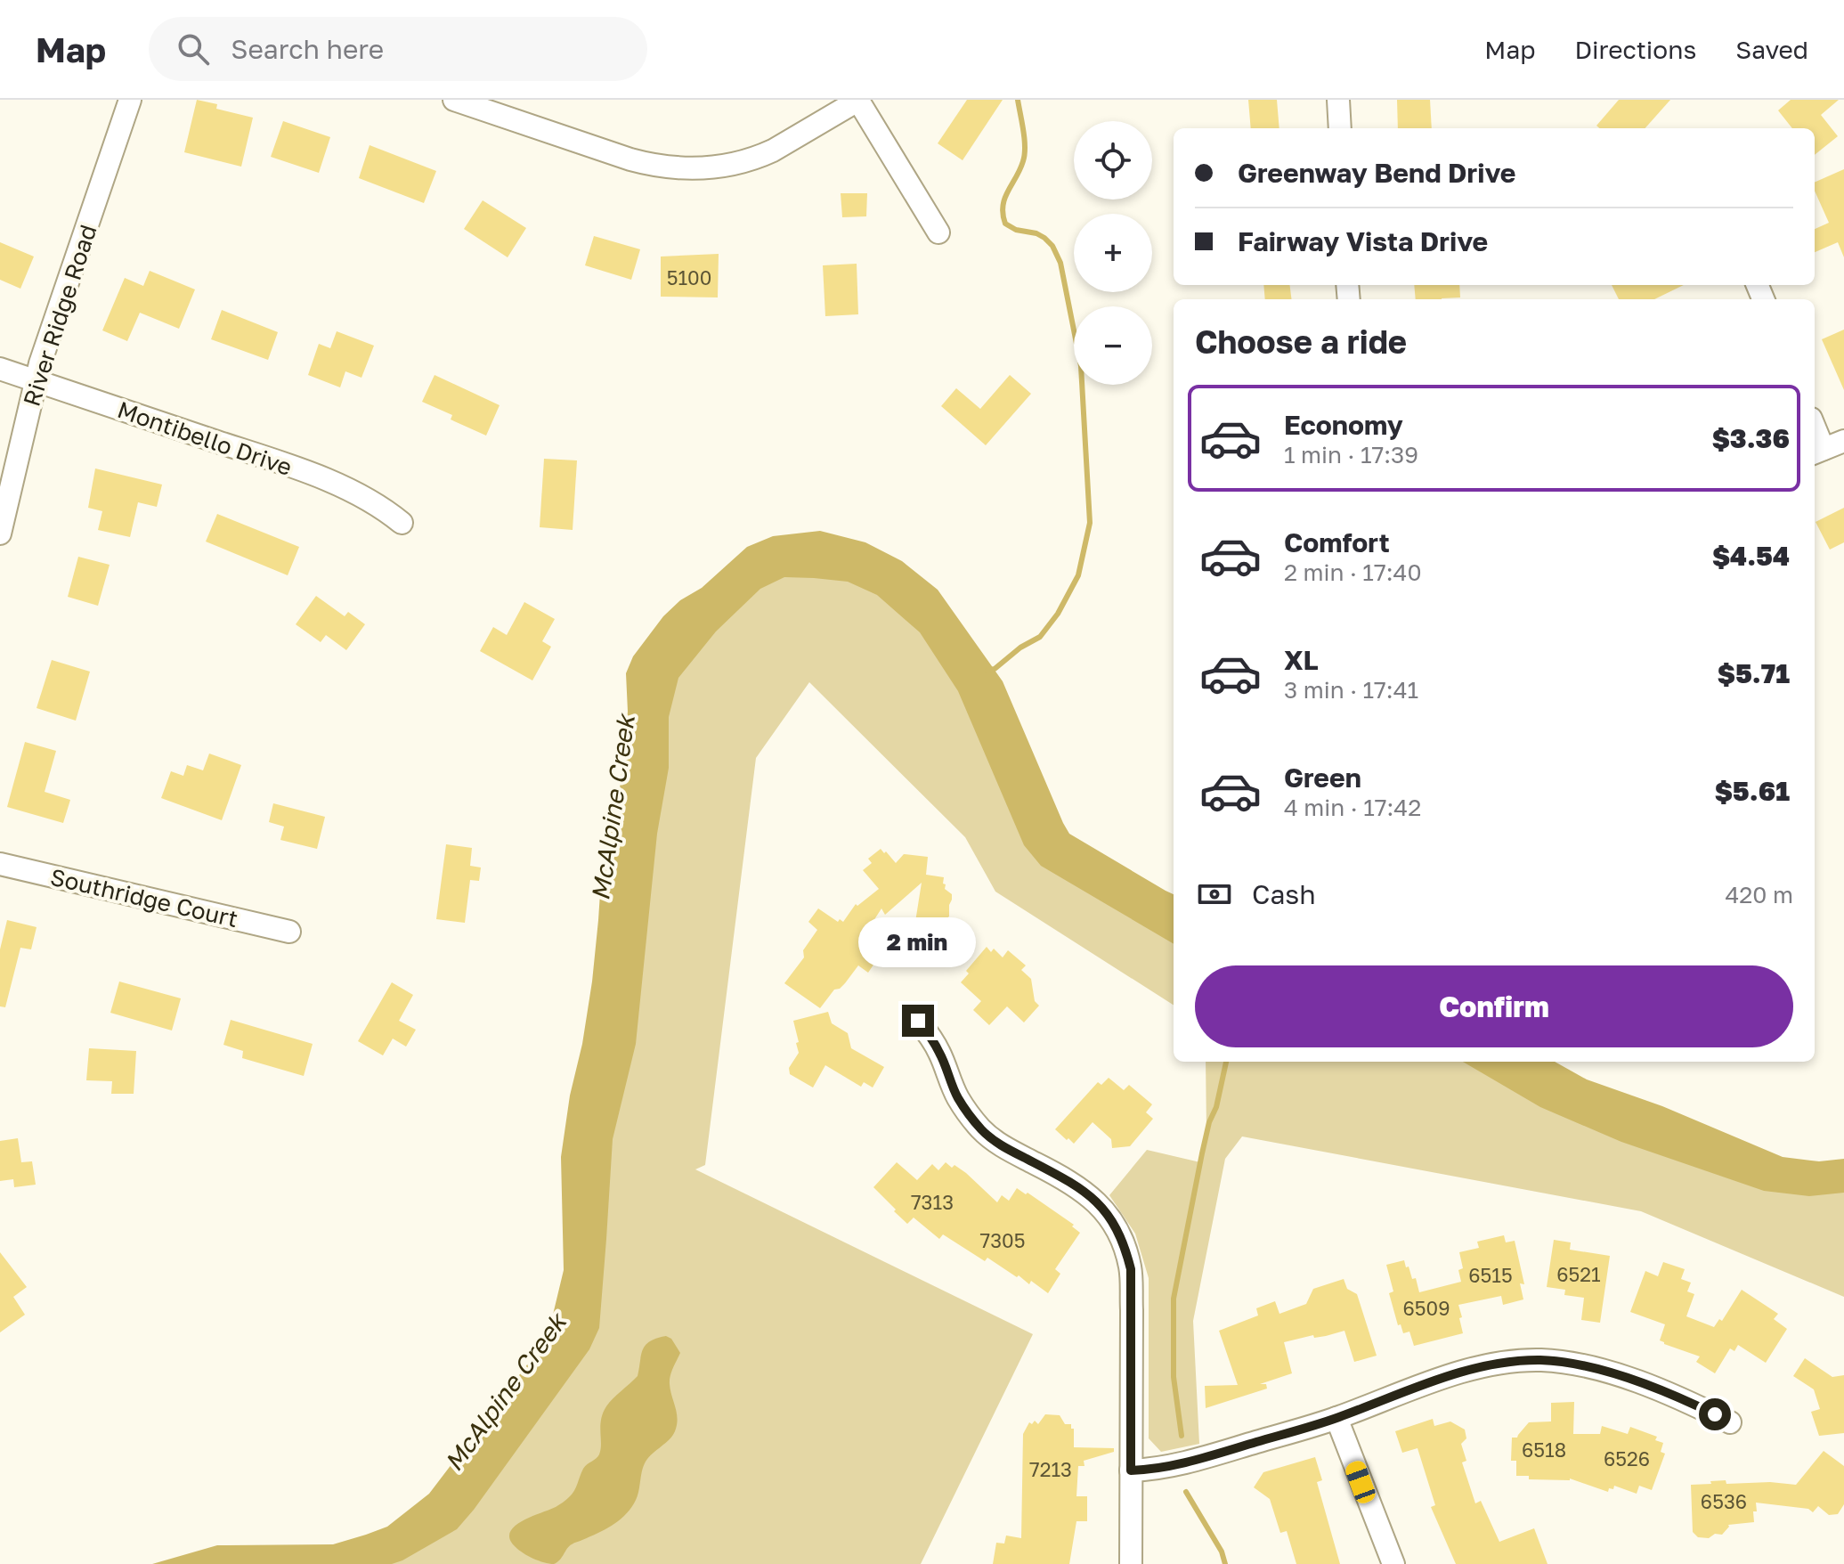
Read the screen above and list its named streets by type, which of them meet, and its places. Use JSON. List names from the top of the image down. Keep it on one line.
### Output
{"streets":{"street":["River Ridge Road","Montibello Drive","Southridge Court"]},"crossings":[["River Ridge Road","Montibello Drive"]],"water":["McAlpine Creek"],"house_numbers":["5100","7313","7305","6521","6515","6509","6518","6526","7213","6536"],"page":{"header":"Map","search":"Search here","nav":["Map","Directions","Saved"],"map_buttons":["+","−"],"banner":["Greenway Bend Drive","Fairway Vista Drive"],"heading":"Choose a ride","list":[{"name":"Economy","note":"1 min · 17:39","value":"$3.36"},{"name":"Comfort","note":"2 min · 17:40","value":"$4.54"},{"name":"XL","note":"3 min · 17:41","value":"$5.71"},{"name":"Green","note":"4 min · 17:42","value":"$5.61"}],"pay":["Cash","420 m"],"bubble":"2 min","buttons":"Confirm"}}
